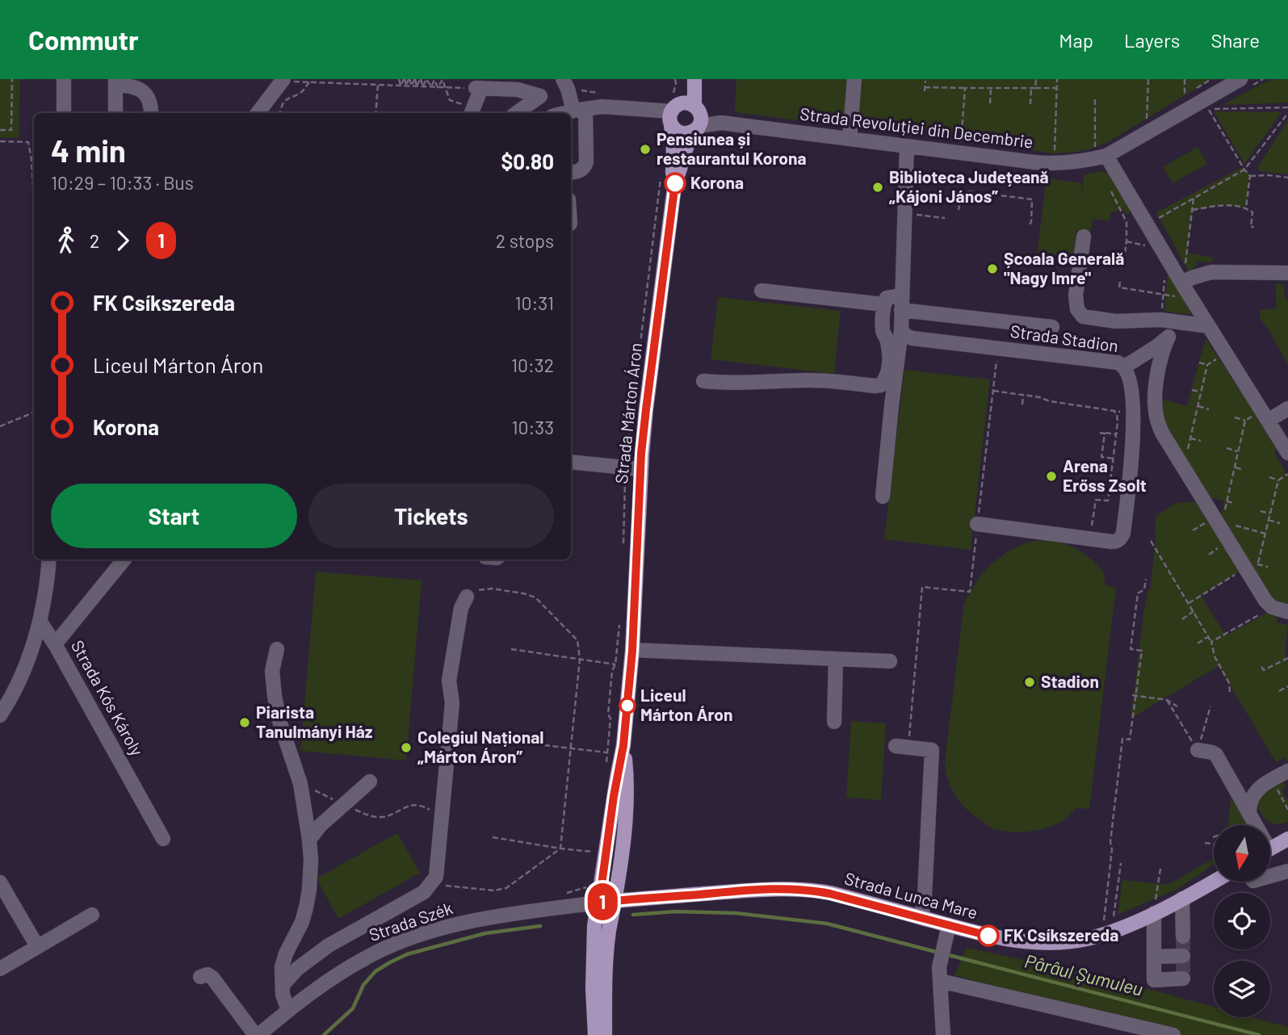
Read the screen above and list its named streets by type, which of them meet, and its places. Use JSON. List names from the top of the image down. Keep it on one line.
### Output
{"streets":{"main road":["Strada Márton Áron","Strada Lunca Mare"],"street":["Strada Revoluției din Decembrie","Strada Stadion","Strada Kós Károly","Strada Szék"]},"crossings":[["Strada Revoluției din Decembrie","Strada Márton Áron"],["Strada Márton Áron","Strada Lunca Mare"],["Strada Márton Áron","Strada Szék"],["Strada Lunca Mare","Strada Szék"]],"water":["Pârâul Șumuleu"],"places":["Pensiunea și restaurantul Korona","Korona","Biblioteca Județeană „Kájoni János”","Școala Generală \"Nagy Imre\"","Arena Erőss Zsolt","Stadion","Liceul Márton Áron","Piarista Tanulmányi Ház","Colegiul Național „Márton Áron”","FK Csíkszereda"],"lines":["bus line 1"],"north":"bottom","page":{"header":"Commutr","nav":["Map","Layers","Share"],"on_map":"1","heading":["4 min","10:29 – 10:33 · Bus","$0.80"],"legs":["2","1","2 stops"],"list":[{"name":"FK Csíkszereda","value":"10:31"},{"name":"Liceul Márton Áron","value":"10:32"},{"name":"Korona","value":"10:33"}],"buttons":["Start","Tickets"]}}
